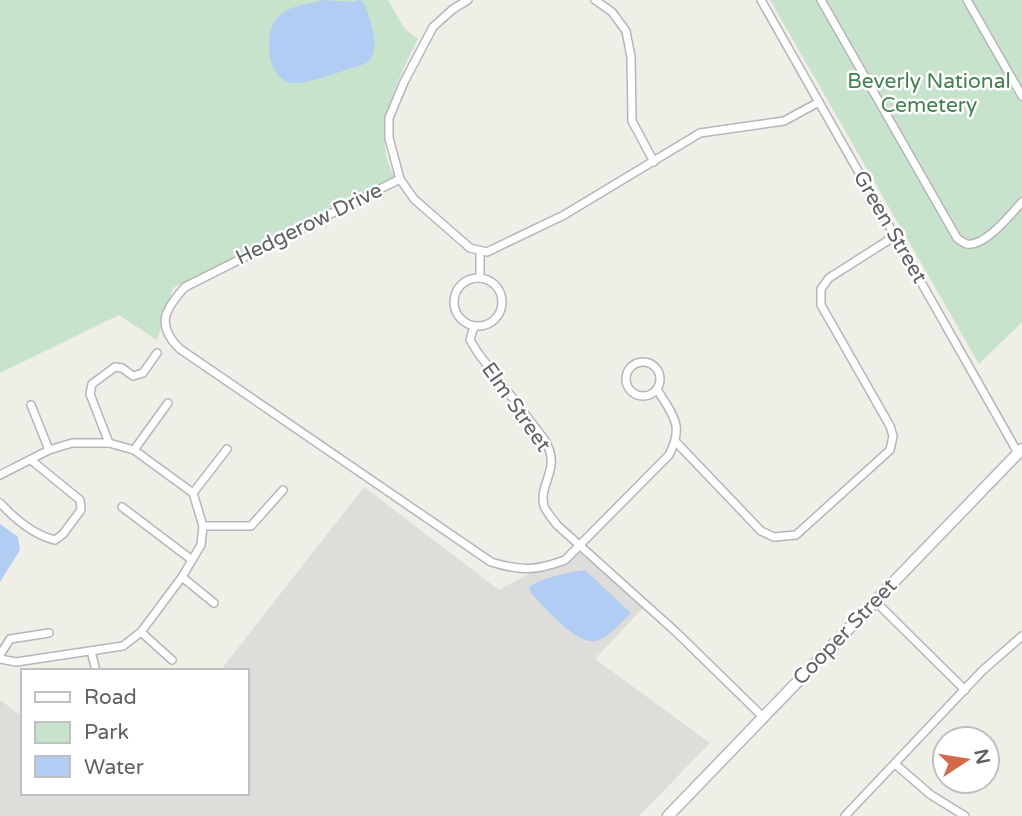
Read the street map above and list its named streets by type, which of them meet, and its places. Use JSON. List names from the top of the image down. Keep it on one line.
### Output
{"streets":{"street":["Hedgerow Drive","Green Street","Elm Street","Cooper Street"]},"crossings":[["Hedgerow Drive","Elm Street"],["Green Street","Cooper Street"],["Elm Street","Cooper Street"]],"parks":["Beverly National Cemetery"],"legend":["Road","Park","Water"],"north":"right"}
